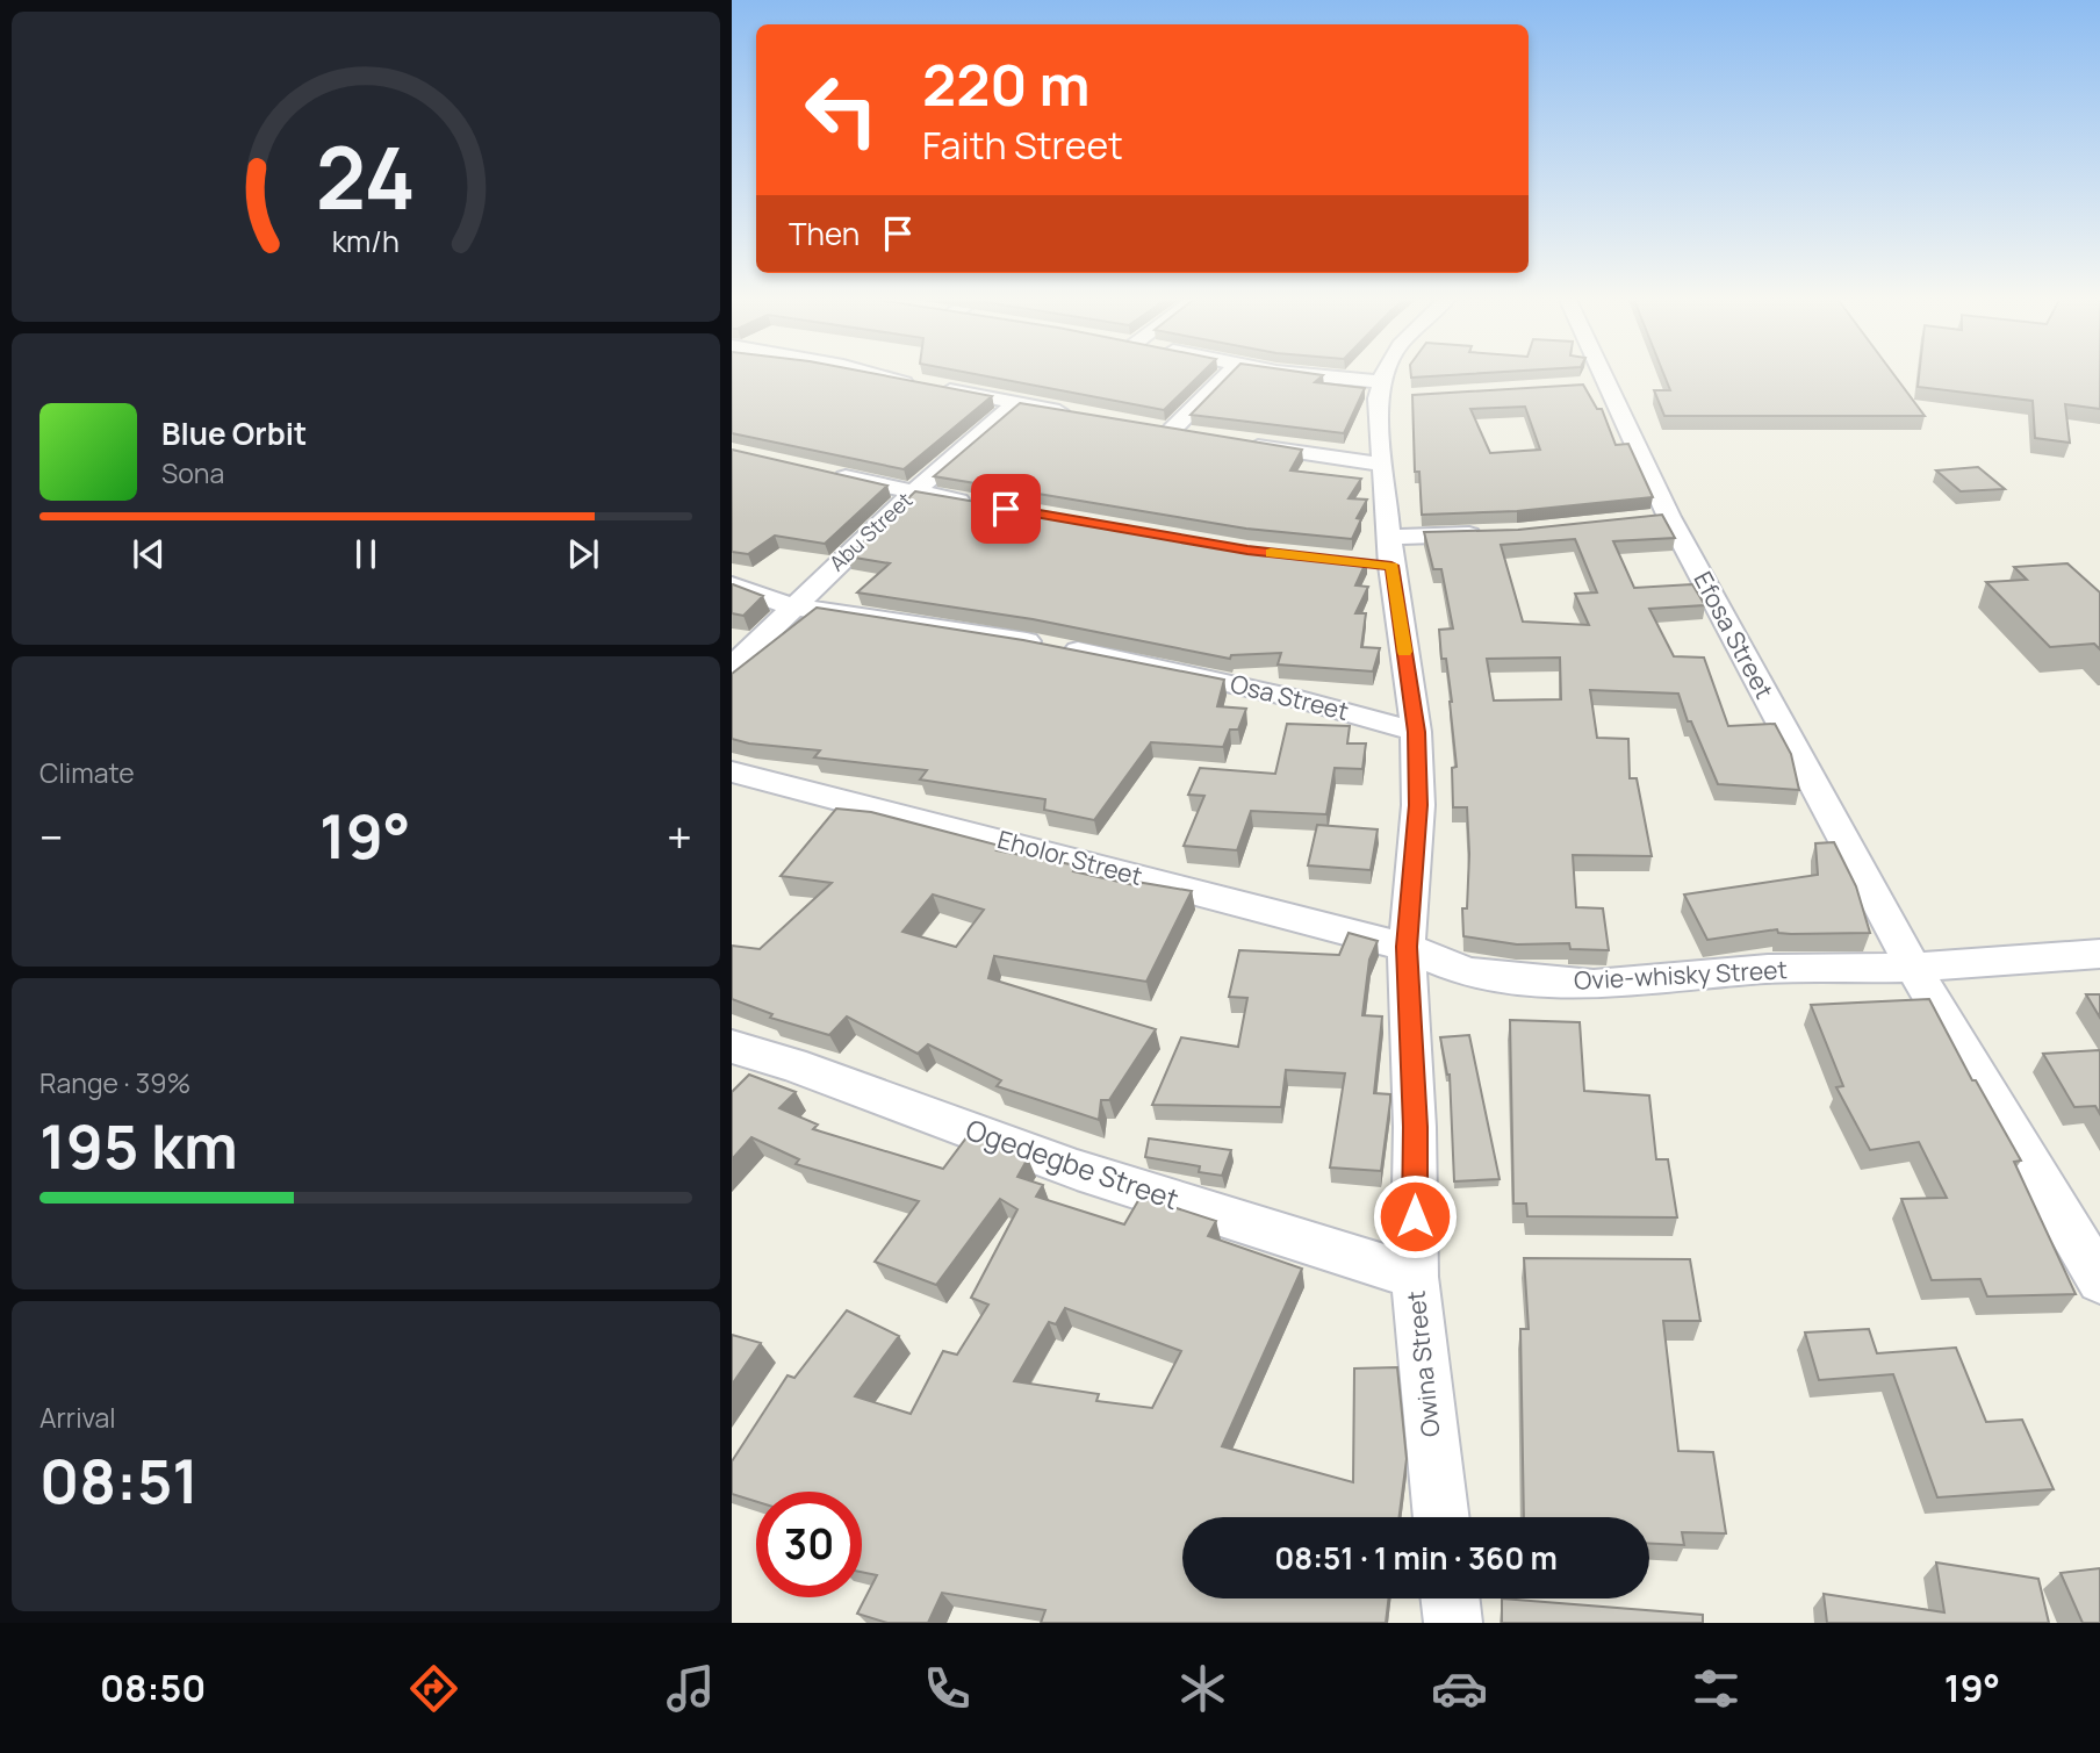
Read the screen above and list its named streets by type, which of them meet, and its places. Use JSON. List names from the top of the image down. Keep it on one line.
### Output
{"streets":{"street":["Abu Street","Efosa Street","Osa Street","Eholor Street","Ovie-whisky Street","Ogedegbe Street","Owina Street"]},"crossings":[["Abu Street","Osa Street"],["Efosa Street","Ovie-whisky Street"],["Osa Street","Owina Street"],["Eholor Street","Ovie-whisky Street"],["Eholor Street","Owina Street"],["Ovie-whisky Street","Owina Street"],["Ogedegbe Street","Owina Street"]],"page":{"turn":["220 m","Faith Street"],"then":"Then","song":["Blue Orbit","Sona"],"tile":["Climate",["Range · 39%","195 km"],["Arrival","08:51"]],"heat":["−","19°","+"],"limit":"30","trip":"08:51 · 1 min · 360 m","tabs":["08:50","19°"],"gauge":["24","km/h"]}}
